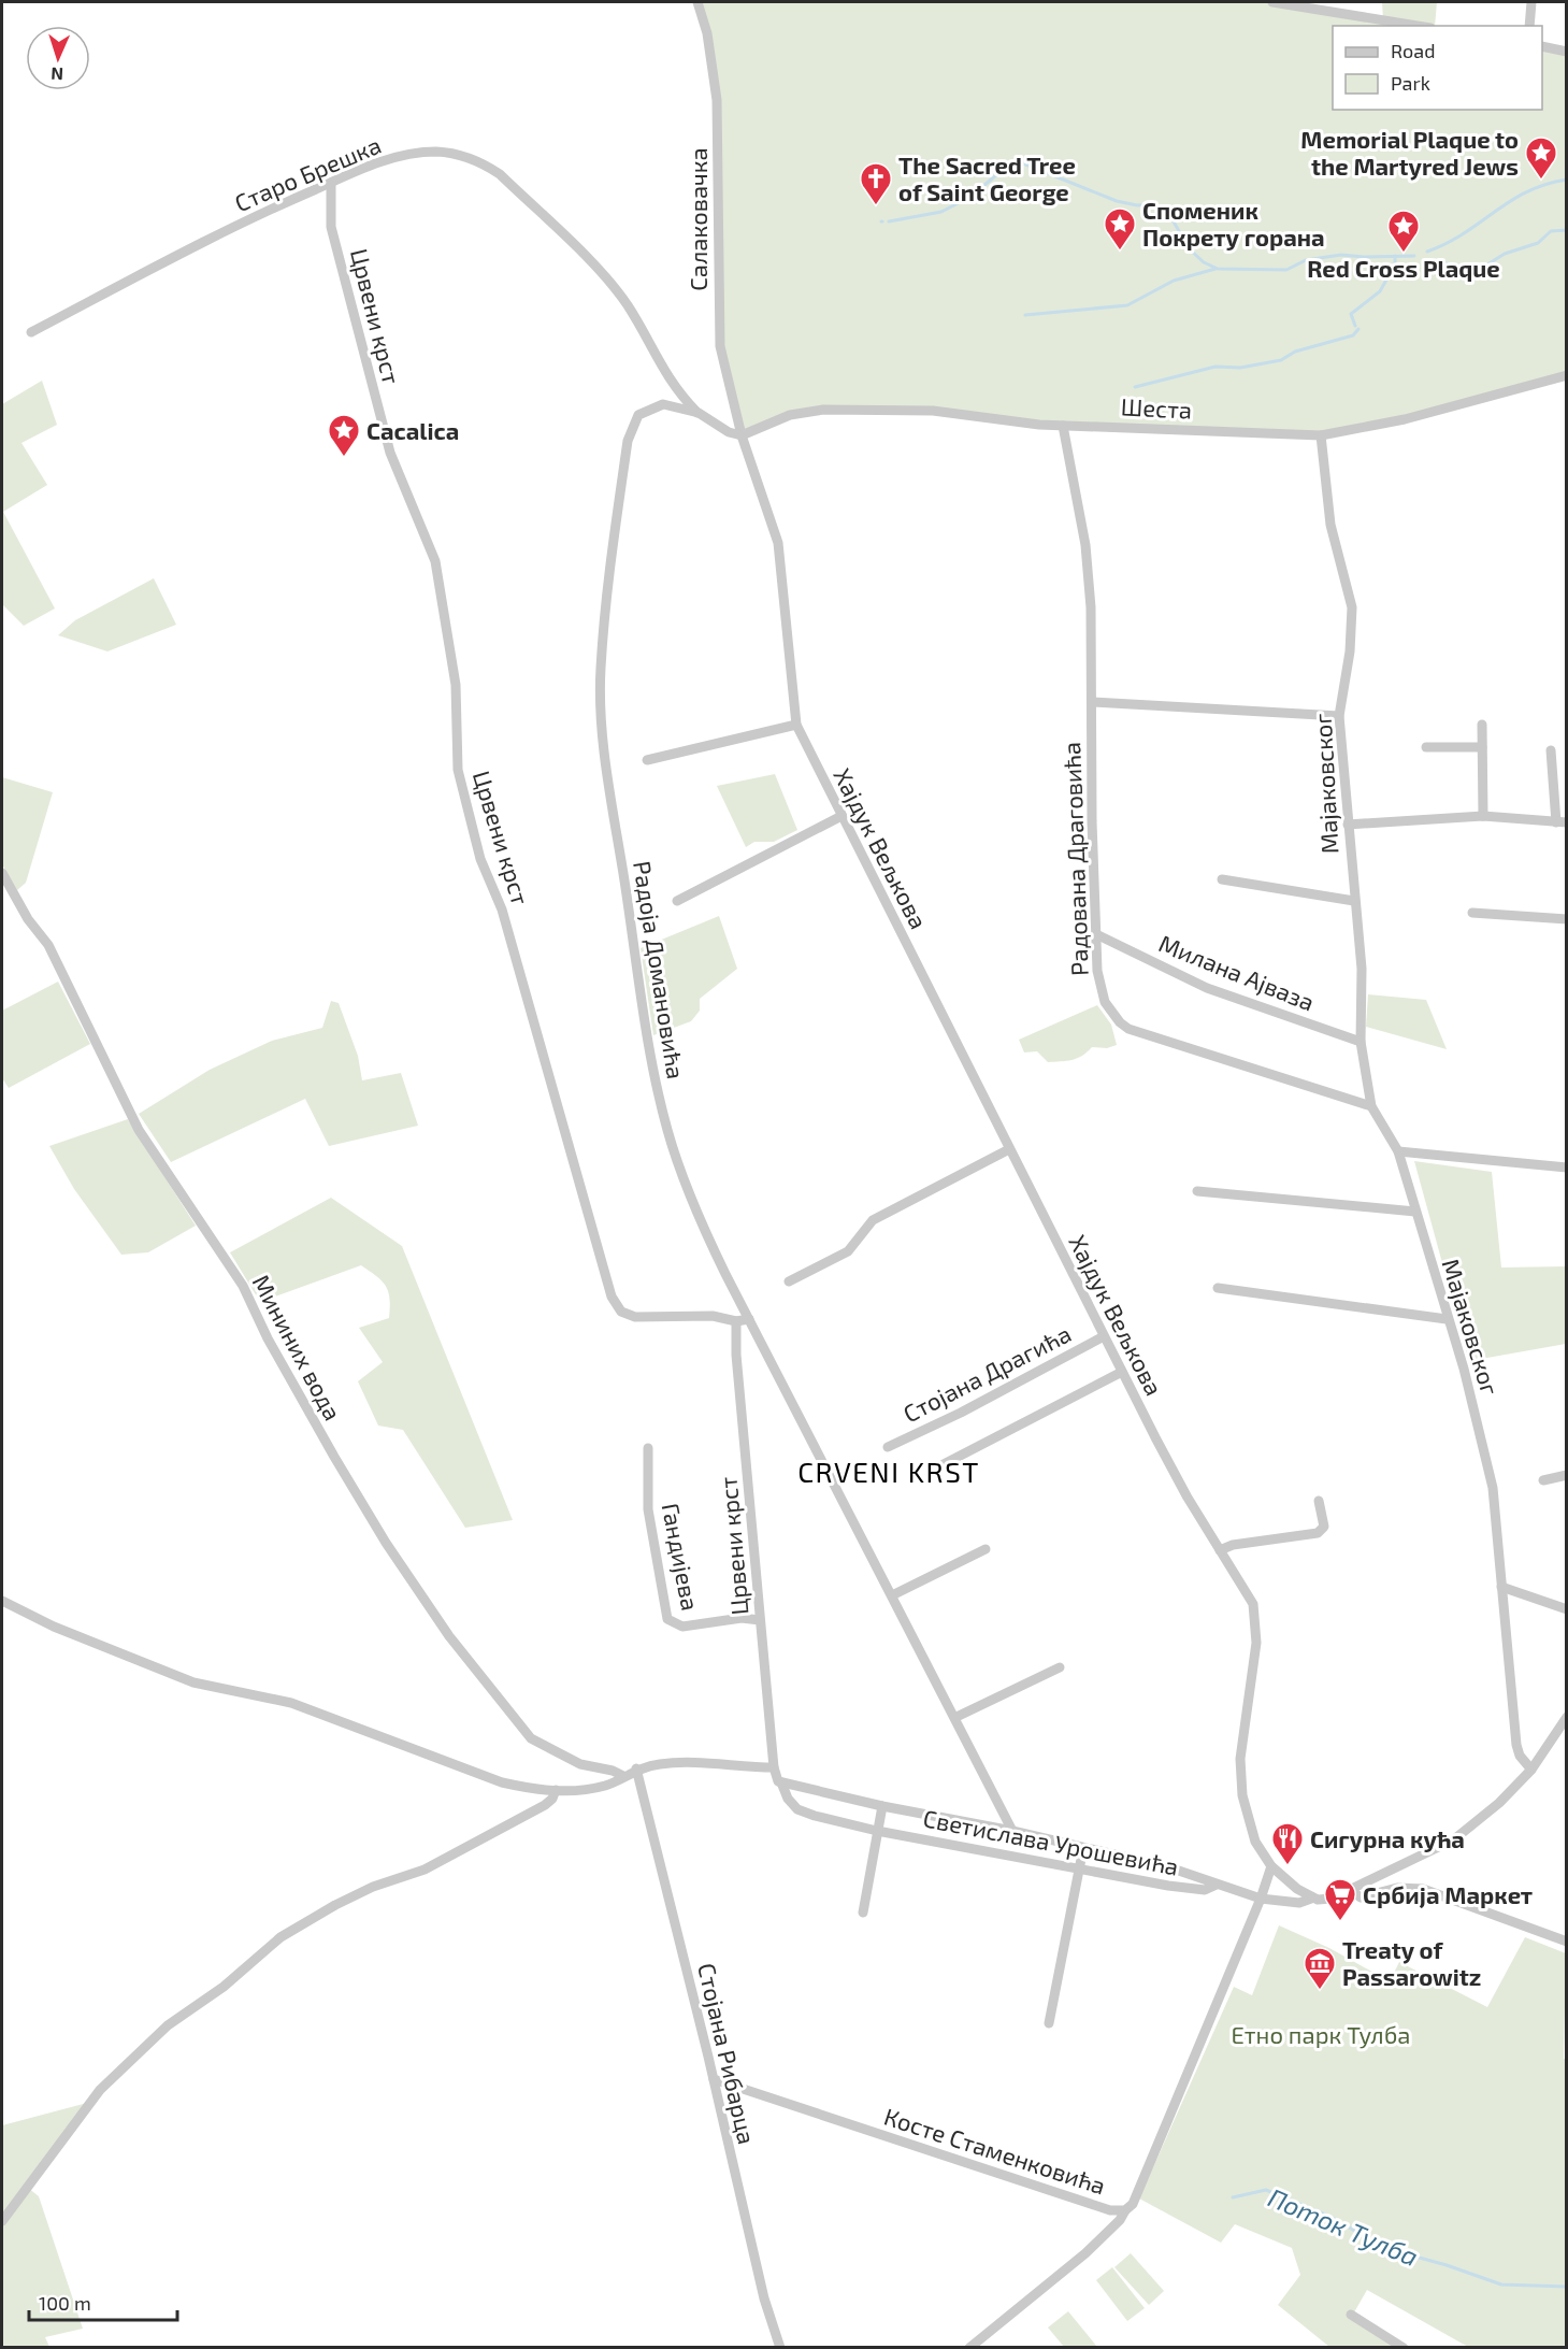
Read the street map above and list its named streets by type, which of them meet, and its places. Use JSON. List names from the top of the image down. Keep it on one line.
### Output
{"streets":{"street":["Старо Брешка","Салаковачка","Црвени крст","Шеста","Мајаковског","Хајдук Вељкова","Радована Драговића","Радоја Домановића","Милана Ајваза","Мининих вода","Стојана Драгића","Гандијева","Светислава Урошевића","Стојана Рибарца","Косте Стаменковића"]},"crossings":[["Старо Брешка","Црвени крст"],["Старо Брешка","Радоја Домановића"],["Салаковачка","Шеста"],["Салаковачка","Хајдук Вељкова"],["Салаковачка","Радоја Домановића"],["Црвени крст","Радоја Домановића"],["Црвени крст","Гандијева"],["Црвени крст","Светислава Урошевића"],["Шеста","Мајаковског"],["Шеста","Хајдук Вељкова"],["Шеста","Радована Драговића"],["Шеста","Радоја Домановића"],["Мајаковског","Радована Драговића"],["Мајаковског","Милана Ајваза"],["Хајдук Вељкова","Радоја Домановића"],["Хајдук Вељкова","Стојана Драгића"],["Хајдук Вељкова","Светислава Урошевића"],["Хајдук Вељкова","Косте Стаменковића"],["Радована Драговића","Милана Ајваза"],["Радоја Домановића","Светислава Урошевића"],["Светислава Урошевића","Косте Стаменковића"],["Стојана Рибарца","Косте Стаменковића"]],"districts":["CRVENI KRST"],"water":["Поток Тулба"],"parks":["Етно парк Тулба"],"places":{"place":["Memorial Plaque to the Martyred Jews","Споменик Покрету горана","Red Cross Plaque","Cacalica"],"church":["The Sacred Tree of Saint George"],"restaurant":["Сигурна кућа"],"supermarket":["Србија Маркет"],"museum":["Treaty of Passarowitz"]},"legend":["Road","Park"],"scale_bar":"100 m","north":"bottom"}
